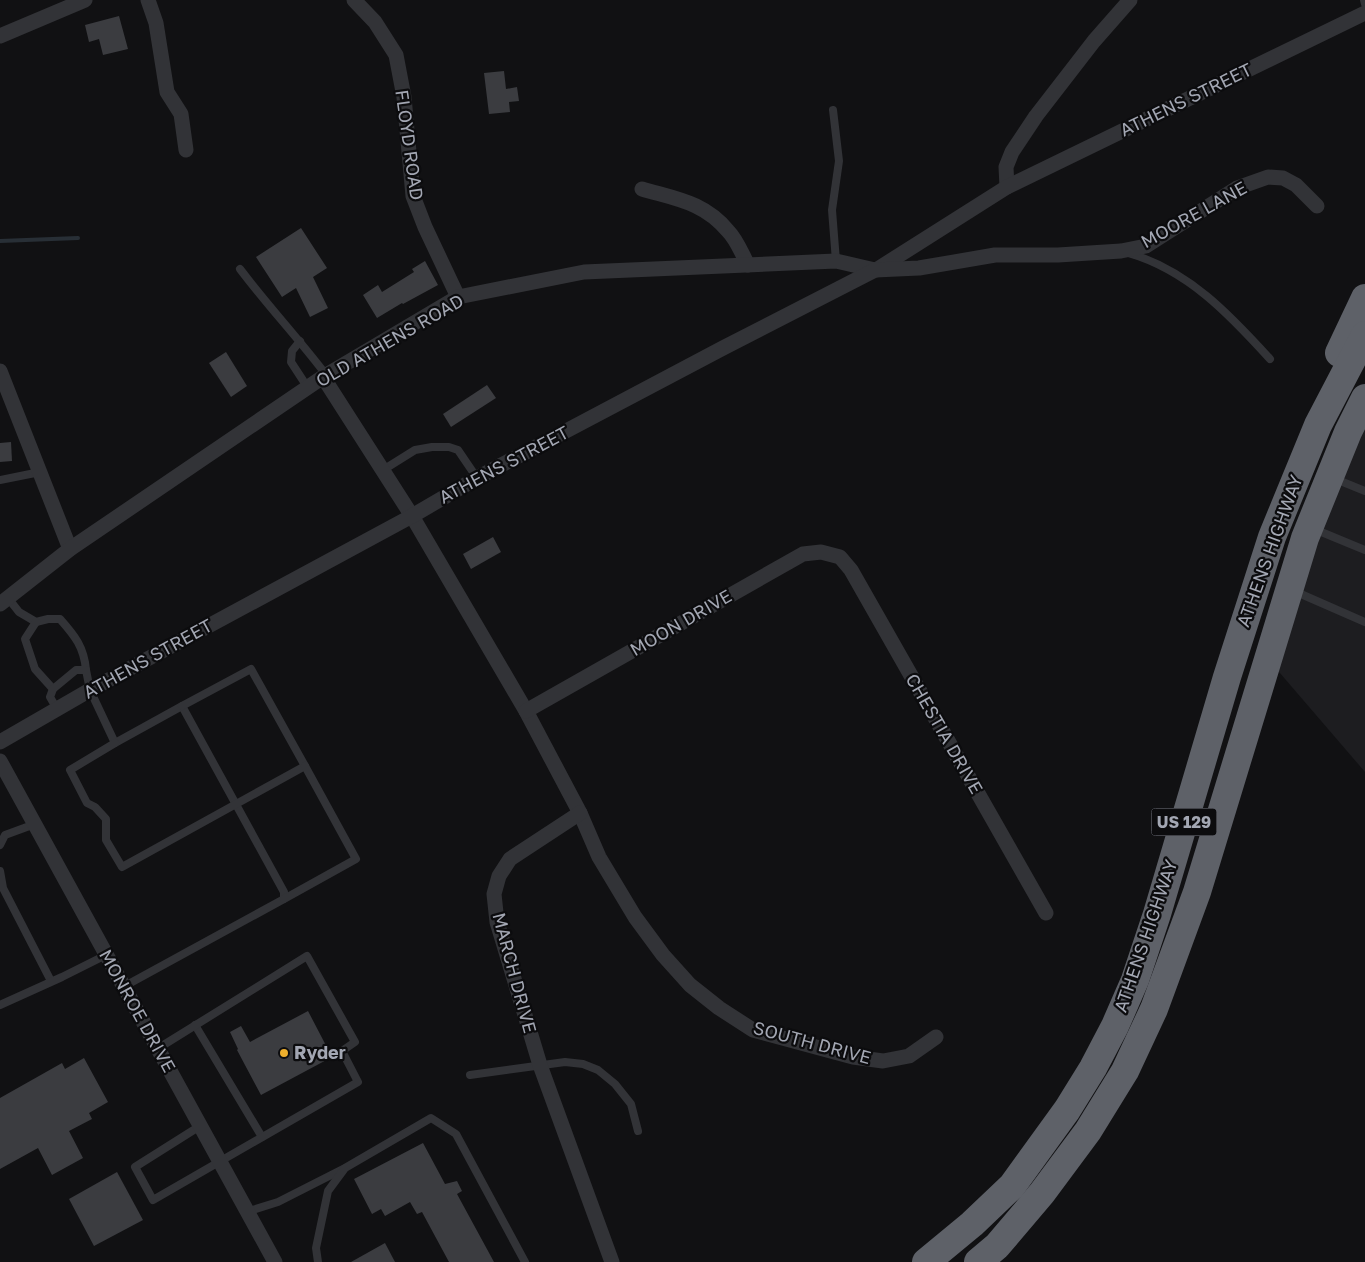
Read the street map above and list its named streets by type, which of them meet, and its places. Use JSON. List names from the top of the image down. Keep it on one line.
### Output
{"streets":{"highway":["ATHENS HIGHWAY","US 129"],"street":["ATHENS STREET","FLOYD ROAD","MOORE LANE","OLD ATHENS ROAD","MOON DRIVE","CHESTIA DRIVE","MARCH DRIVE","MONROE DRIVE","SOUTH DRIVE"]},"crossings":[["ATHENS STREET","MOORE LANE"],["ATHENS STREET","OLD ATHENS ROAD"],["FLOYD ROAD","OLD ATHENS ROAD"],["MOON DRIVE","CHESTIA DRIVE"],["MARCH DRIVE","SOUTH DRIVE"]],"places":["Ryder"]}
